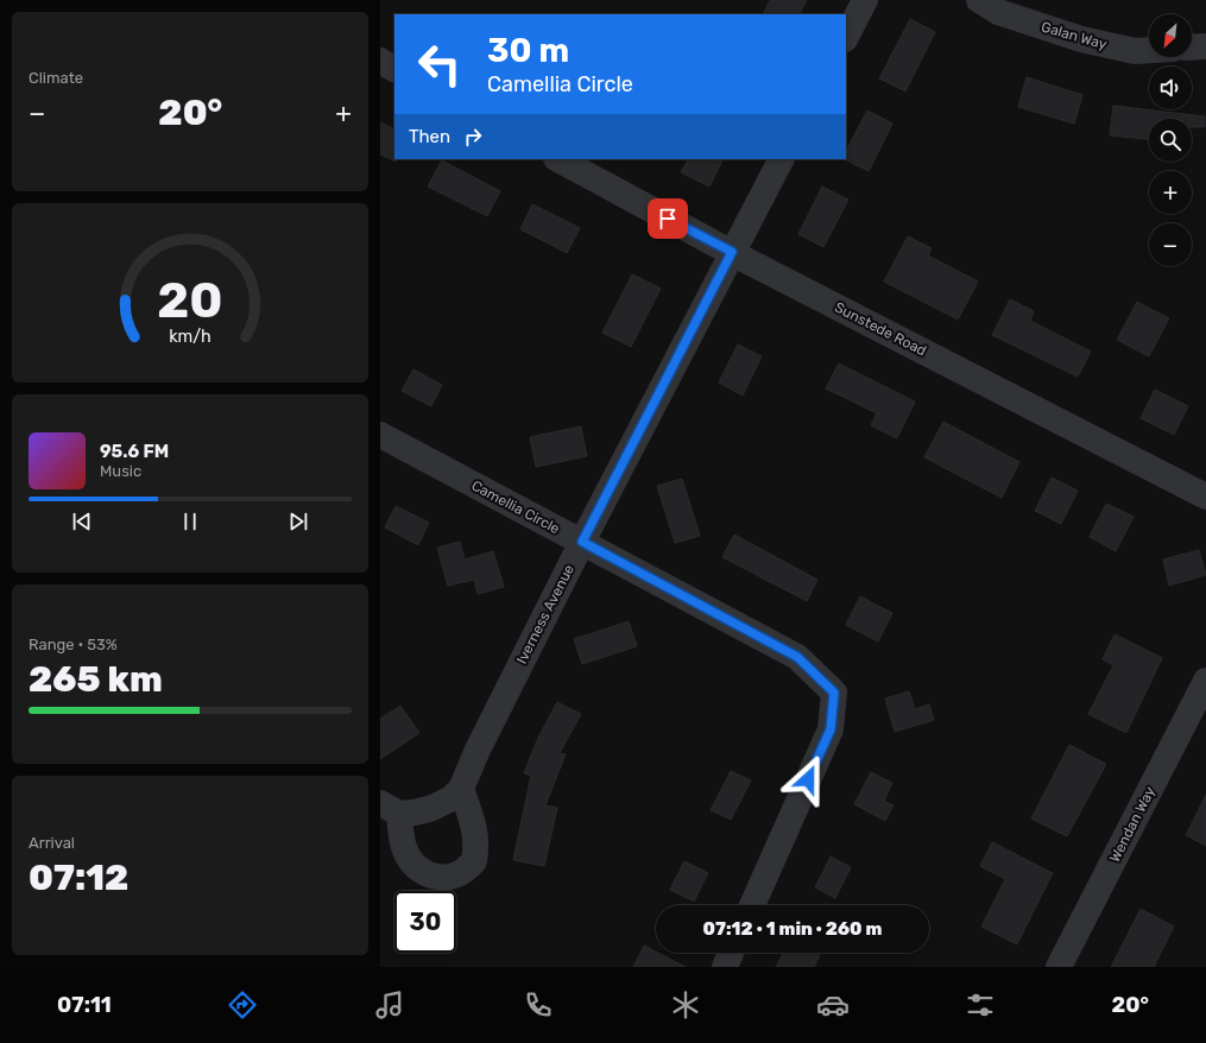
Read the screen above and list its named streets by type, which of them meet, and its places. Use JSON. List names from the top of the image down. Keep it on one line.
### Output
{"streets":{"street":["Galan Way","Sunstede Road","Camellia Circle","Iverness Avenue","Wendan Way"]},"crossings":[["Sunstede Road","Iverness Avenue"],["Camellia Circle","Iverness Avenue"]],"north":"bottom left","page":{"tile":["Climate",["Range · 53%","265 km"],["Arrival","07:12"]],"map_buttons":["+","−"],"turn":["30 m","Camellia Circle"],"heat":["−","20°","+"],"then":"Then","song":["95.6 FM","Music"],"limit":"30","trip":"07:12 · 1 min · 260 m","tabs":["07:11","20°"],"gauge":["20","km/h"]}}
